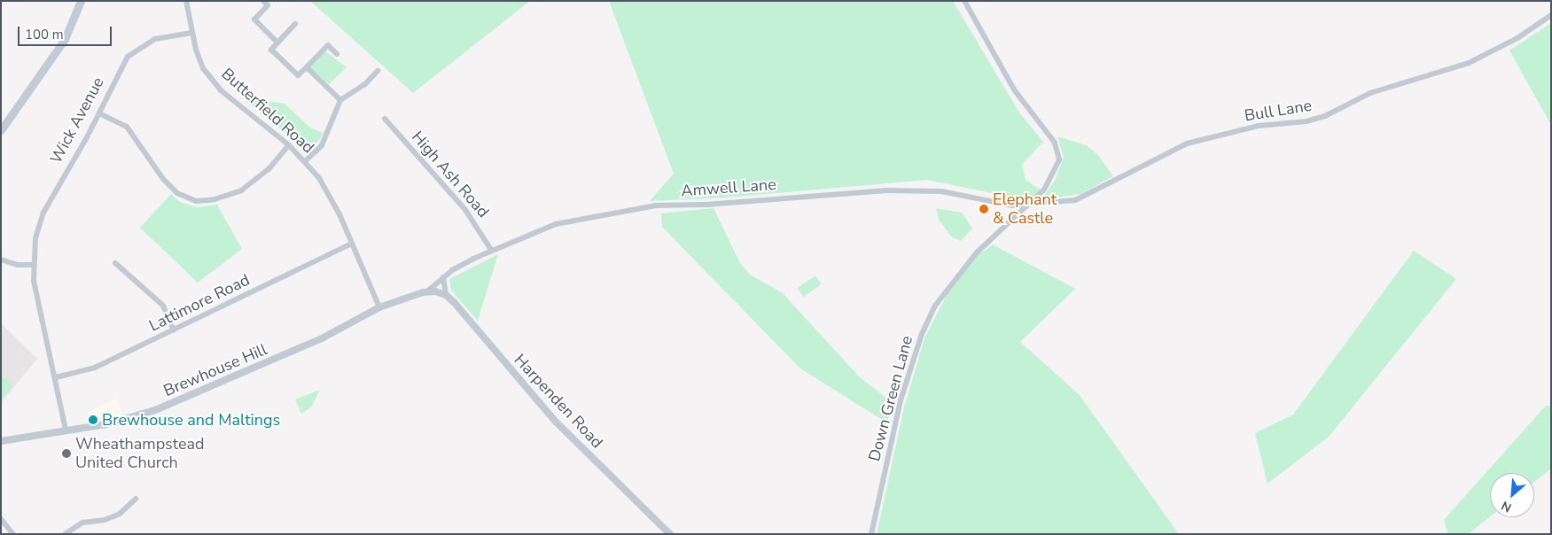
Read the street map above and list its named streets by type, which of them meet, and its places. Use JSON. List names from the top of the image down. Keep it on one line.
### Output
{"streets":{"street":["Butterfield Road","Bull Lane","Wick Avenue","High Ash Road","Amwell Lane","Lattimore Road","Brewhouse Hill","Down Green Lane","Harpenden Road"]},"crossings":[["Butterfield Road","Wick Avenue"],["Butterfield Road","Lattimore Road"],["Butterfield Road","Brewhouse Hill"],["Bull Lane","Amwell Lane"],["Bull Lane","Down Green Lane"],["Wick Avenue","Lattimore Road"],["Wick Avenue","Brewhouse Hill"],["High Ash Road","Amwell Lane"],["Amwell Lane","Brewhouse Hill"],["Amwell Lane","Down Green Lane"]],"places":["Elephant & Castle","Brewhouse and Maltings","Wheathampstead United Church"],"scale_bar":"100 m","north":"bottom left"}
